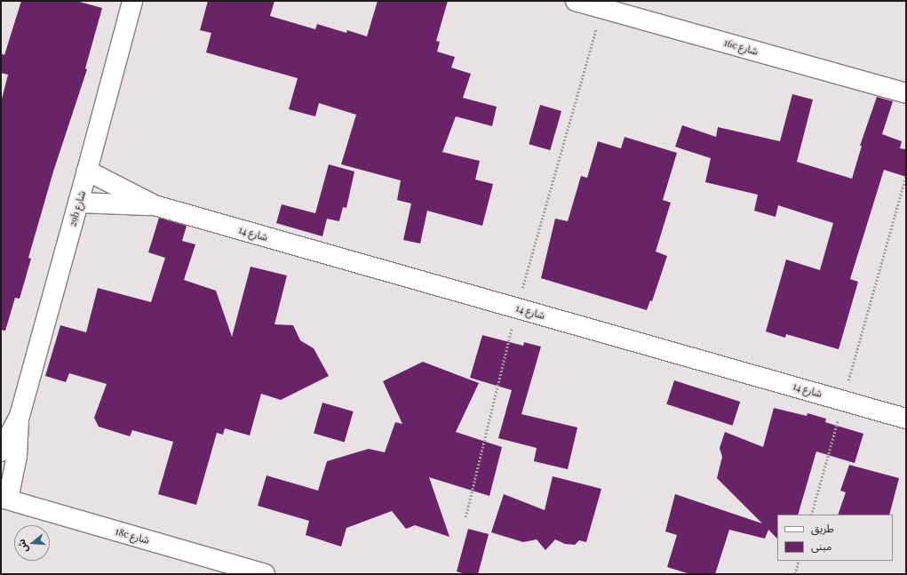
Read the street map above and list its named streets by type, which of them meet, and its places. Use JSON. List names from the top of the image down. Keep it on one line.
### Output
{"streets":{"street":["16c شارع","29b شارع","شارع 14","18c شارع"]},"crossings":[["29b شارع","شارع 14"],["29b شارع","18c شارع"]],"legend":["طريق","مبنى"],"north":"left"}
